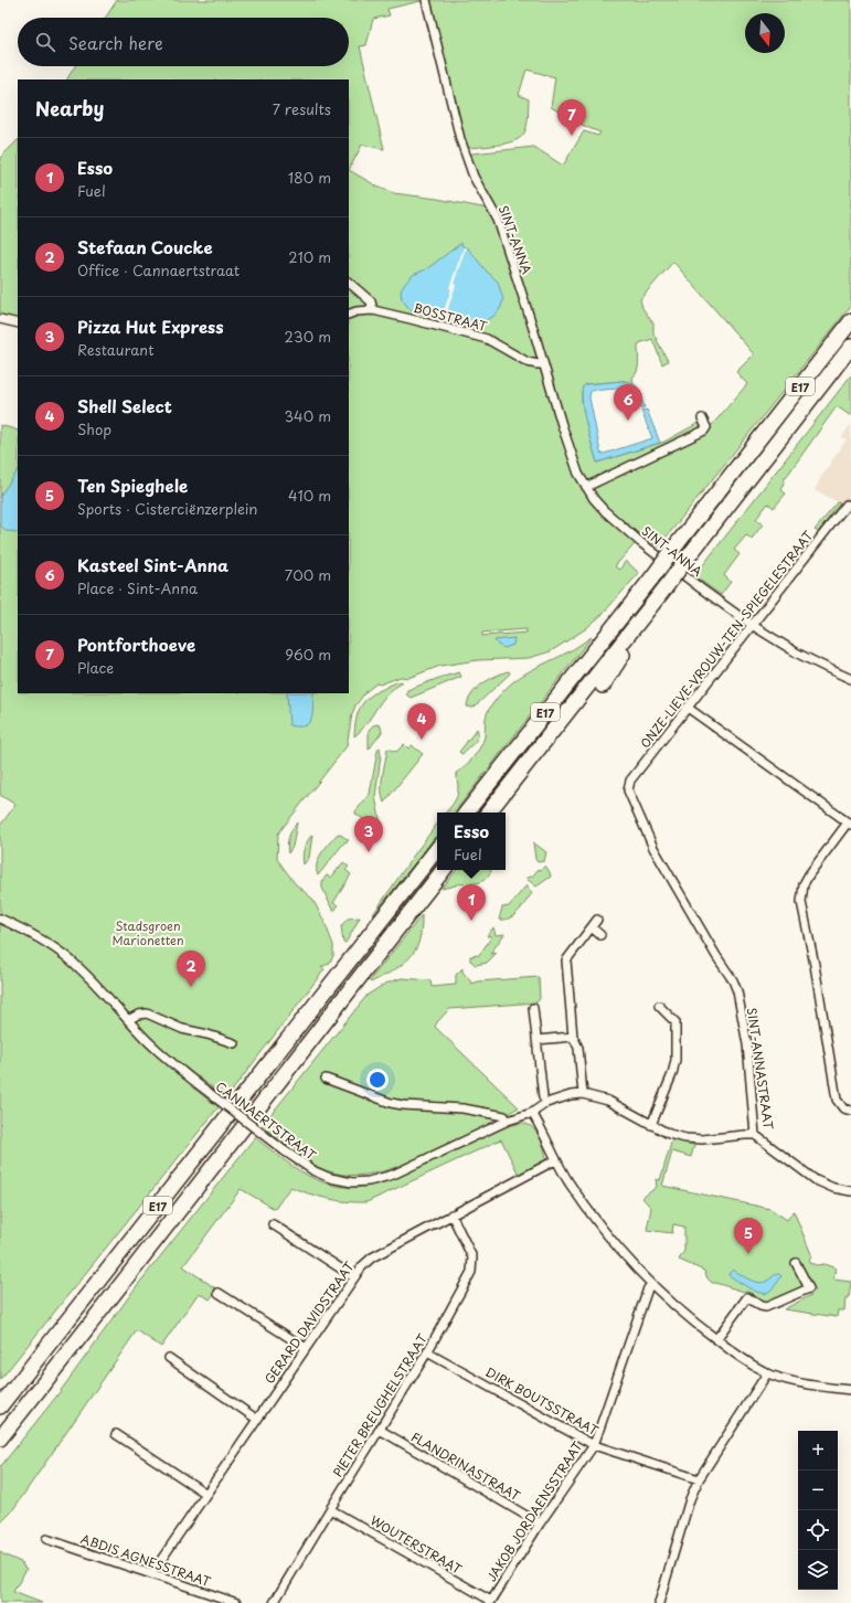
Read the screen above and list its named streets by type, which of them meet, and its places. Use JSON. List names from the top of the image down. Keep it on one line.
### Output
{"streets":{"highway":["E17"],"street":["SINT-ANNA","BOSSTRAAT","ONZE-LIEVE-VROUW-TEN-SPIEGELESTRAAT","SINT-ANNASTRAAT","CANNAERTSTRAAT","GERARD DAVIDSTRAAT","DIRK BOUTSSTRAAT","PIETER BREUGHELSTRAAT","FLANDRINASTRAAT","JAKOB JORDAENSSTRAAT","WOUTERSTRAAT","ABDIS AGNESSTRAAT"]},"crossings":[["SINT-ANNA","BOSSTRAAT"],["SINT-ANNA","ONZE-LIEVE-VROUW-TEN-SPIEGELESTRAAT"],["ONZE-LIEVE-VROUW-TEN-SPIEGELESTRAAT","SINT-ANNASTRAAT"],["SINT-ANNASTRAAT","CANNAERTSTRAAT"],["GERARD DAVIDSTRAAT","PIETER BREUGHELSTRAAT"],["GERARD DAVIDSTRAAT","ABDIS AGNESSTRAAT"],["DIRK BOUTSSTRAAT","PIETER BREUGHELSTRAAT"],["DIRK BOUTSSTRAAT","JAKOB JORDAENSSTRAAT"],["PIETER BREUGHELSTRAAT","FLANDRINASTRAAT"],["PIETER BREUGHELSTRAAT","WOUTERSTRAAT"],["FLANDRINASTRAAT","JAKOB JORDAENSSTRAAT"],["JAKOB JORDAENSSTRAAT","WOUTERSTRAAT"]],"parks":["Stadsgroen Marionetten"],"north":"bottom","page":{"search":"Search here","heading":["Nearby","7 results"],"pins":["7","6","4","3","1","2","5"],"list":[{"mark":"1","name":"Esso","note":"Fuel","value":"180 m"},{"mark":"2","name":"Stefaan Coucke","note":"Office · Cannaertstraat","value":"210 m"},{"mark":"3","name":"Pizza Hut Express","note":"Restaurant","value":"230 m"},{"mark":"4","name":"Shell Select","note":"Shop","value":"340 m"},{"mark":"5","name":"Ten Spieghele","note":"Sports · Cisterciënzerplein","value":"410 m"},{"mark":"6","name":"Kasteel Sint-Anna","note":"Place · Sint-Anna","value":"700 m"},{"mark":"7","name":"Pontforthoeve","note":"Place","value":"960 m"}],"popup":["Esso","Fuel"],"map_buttons":["+","−"]}}
